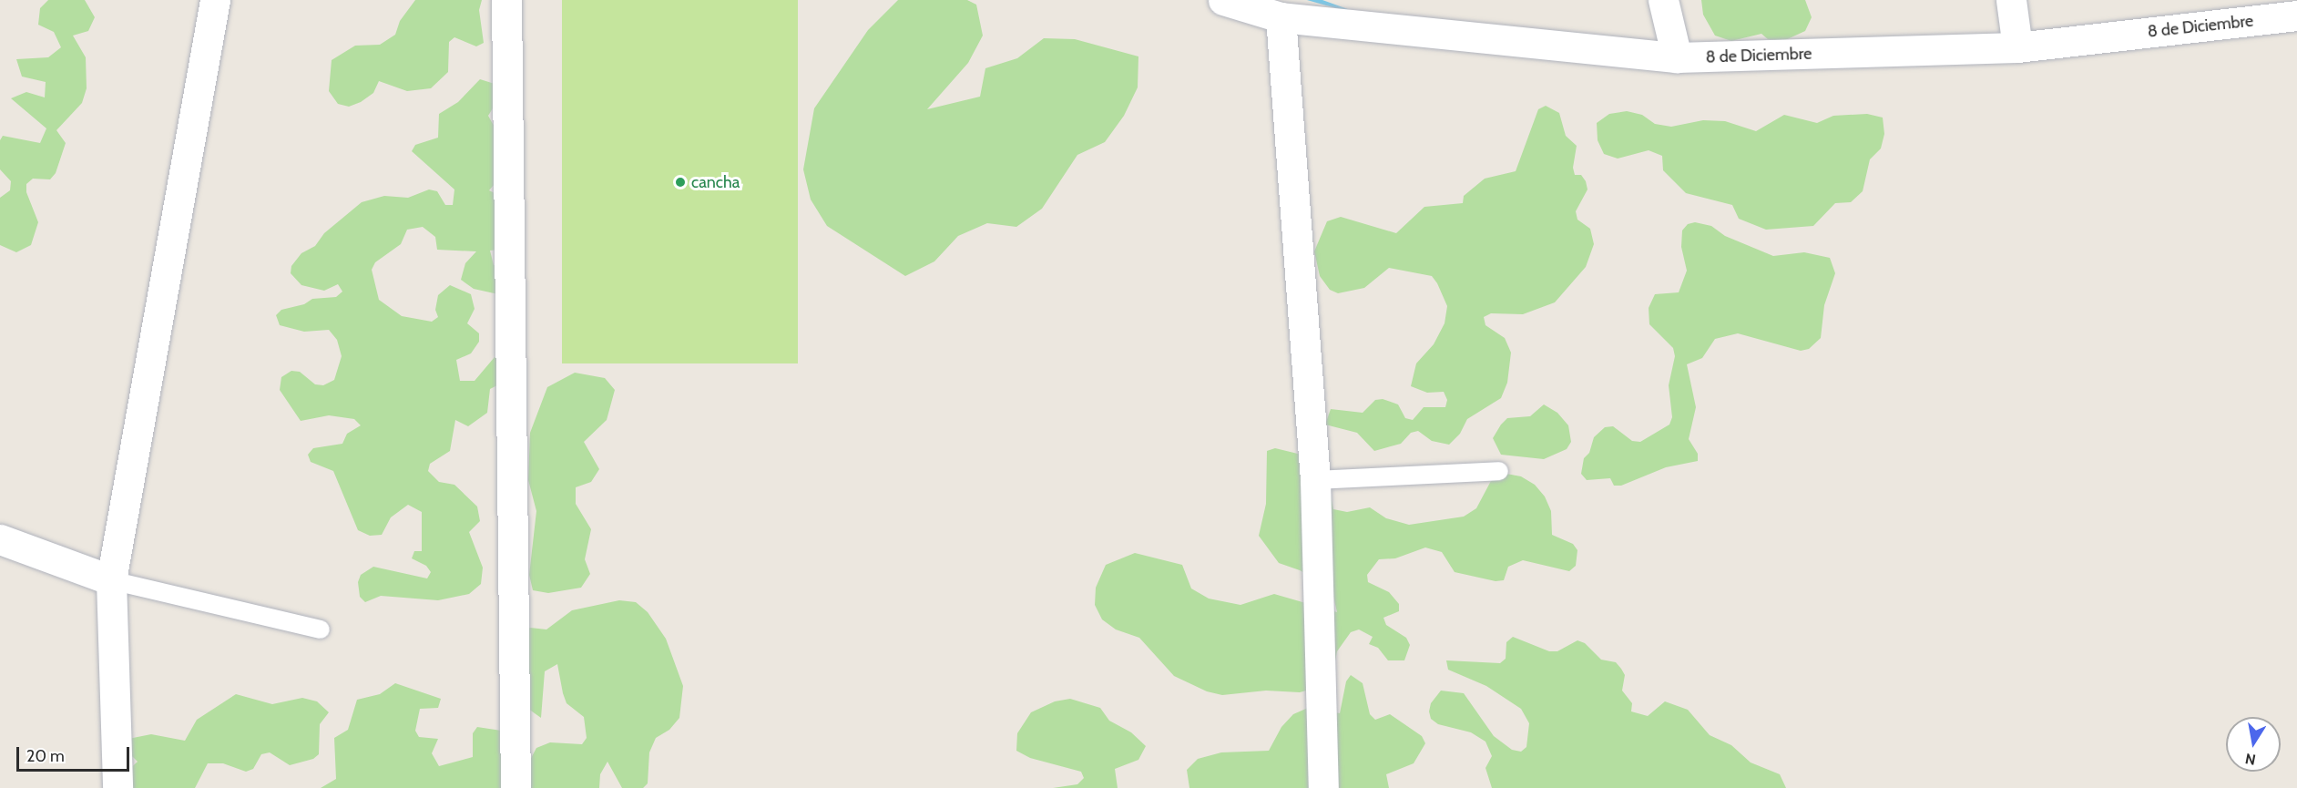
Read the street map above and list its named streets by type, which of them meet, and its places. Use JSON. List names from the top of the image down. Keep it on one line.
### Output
{"streets":{"street":["8 de Diciembre"]},"places":["cancha"],"scale_bar":"20 m","north":"bottom"}
